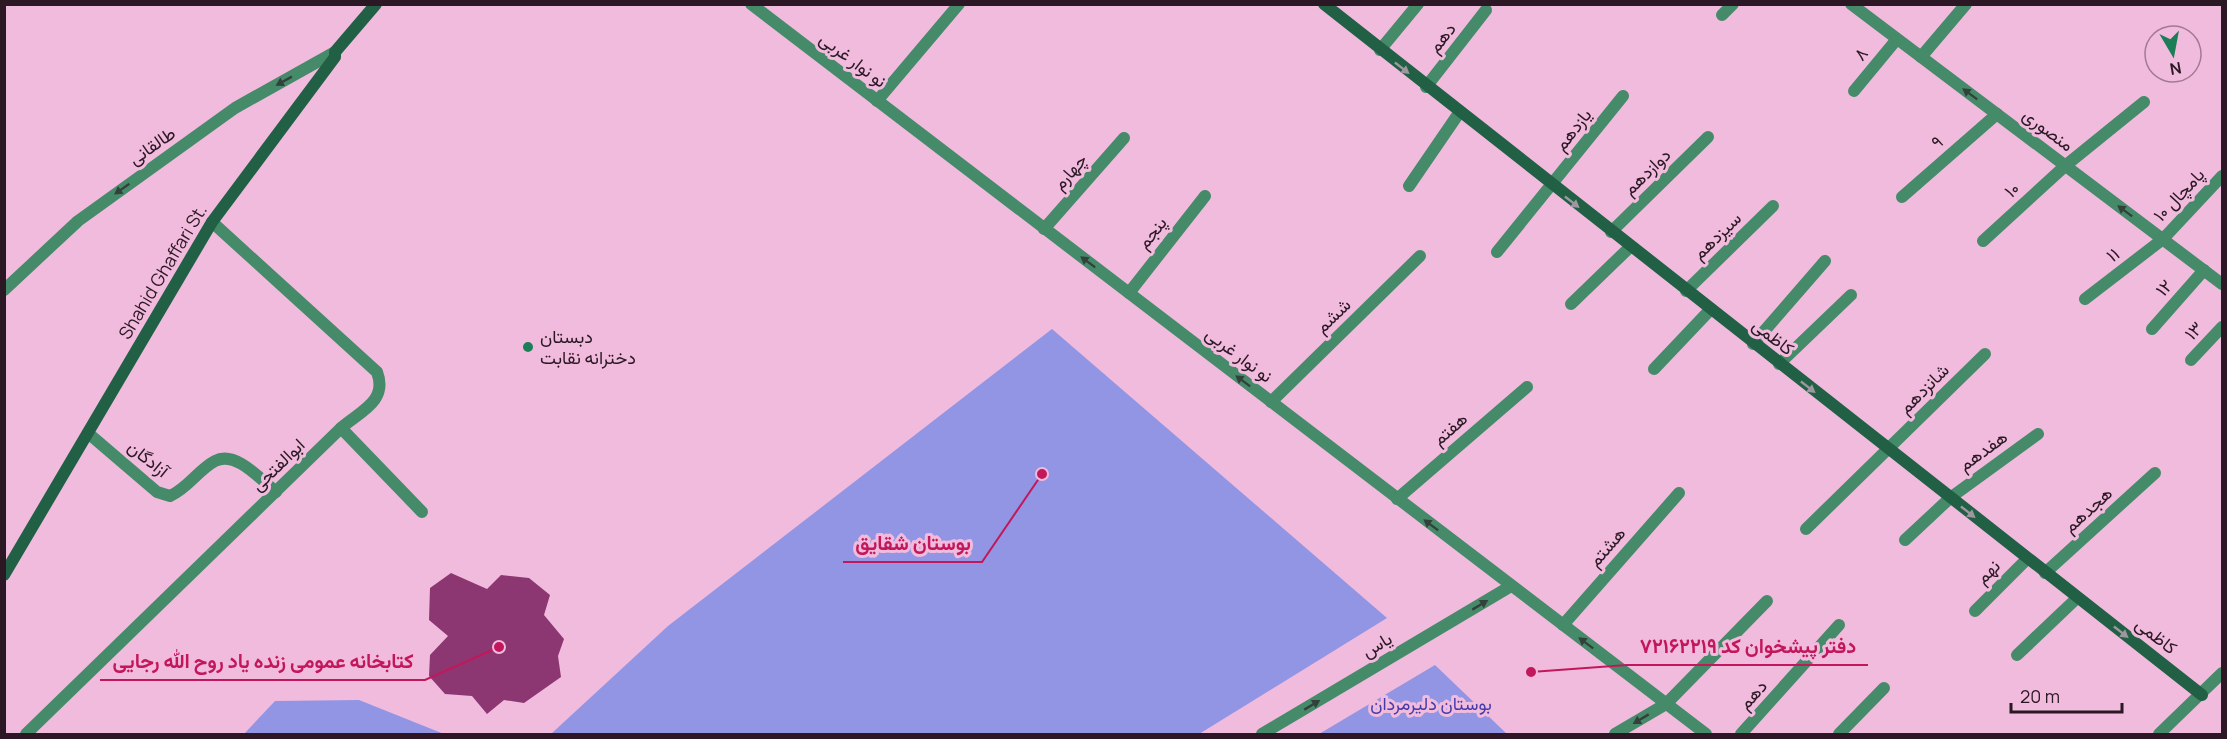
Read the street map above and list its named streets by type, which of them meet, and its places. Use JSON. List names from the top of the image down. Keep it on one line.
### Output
{"streets":{"street":["دهم","۸","نو نوار غربی","یازدهم","منصوری","۹","طالقانی","چهارم","دوازدهم","۱۰","۱۰ پامچال","پنجم","سیزدهم","۱۱","Shahid Ghaffari St.","۱۲","ششم","۱۳","کاظمی","شانزدهم","هفتم","هفدهم","آزادگان","ابوالفتحی","هجدهم","هشتم","نهم","یاس"]},"crossings":[["دهم","کاظمی"],["۸","منصوری"],["نو نوار غربی","چهارم"],["نو نوار غربی","پنجم"],["نو نوار غربی","ششم"],["نو نوار غربی","هفتم"],["نو نوار غربی","هشتم"],["نو نوار غربی","یاس"],["یازدهم","کاظمی"],["منصوری","۹"],["منصوری","۱۰"],["منصوری","۱۰ پامچال"],["منصوری","۱۱"],["منصوری","۱۲"],["طالقانی","Shahid Ghaffari St."],["دوازدهم","کاظمی"],["۱۰ پامچال","۱۱"],["سیزدهم","کاظمی"],["Shahid Ghaffari St.","آزادگان"],["Shahid Ghaffari St.","ابوالفتحی"],["کاظمی","شانزدهم"],["کاظمی","هفدهم"],["کاظمی","هجدهم"],["کاظمی","نهم"],["آزادگان","ابوالفتحی"]],"one_way":["نو نوار غربی","منصوری","طالقانی","کاظمی","یاس"],"parks":["بوستان دلیرمردان"],"places":["دبستان دخترانه نقابت","بوستان شقایق","کتابخانه عمومی زنده یاد روح الله رجایی","دفتر پیشخوان کد ۷۲۱۶۲۲۱۹"],"scale_bar":"20 m","north":"bottom"}
